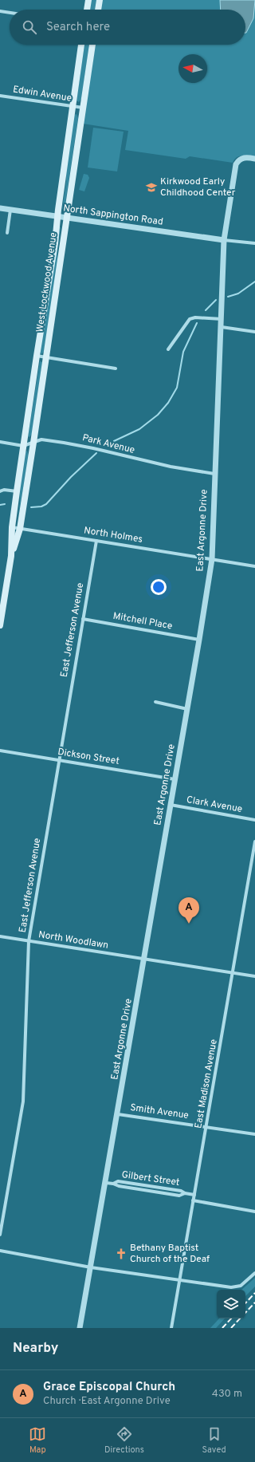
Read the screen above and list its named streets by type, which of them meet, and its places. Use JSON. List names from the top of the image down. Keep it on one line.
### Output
{"streets":{"main road":["West Lockwood Avenue"],"street":["Edwin Avenue","North Sappington Road","Park Avenue","East Argonne Drive","North Holmes","Mitchell Place","East Jefferson Avenue","Dickson Street","Clark Avenue","North Woodlawn","East Madison Avenue","Smith Avenue","Gilbert Street"]},"crossings":[["Edwin Avenue","West Lockwood Avenue"],["North Sappington Road","West Lockwood Avenue"],["North Sappington Road","East Argonne Drive"],["West Lockwood Avenue","Park Avenue"],["West Lockwood Avenue","North Holmes"],["Park Avenue","East Argonne Drive"],["East Argonne Drive","North Holmes"],["East Argonne Drive","Mitchell Place"],["East Argonne Drive","Dickson Street"],["East Argonne Drive","Clark Avenue"],["East Argonne Drive","North Woodlawn"],["East Argonne Drive","Smith Avenue"],["East Argonne Drive","Gilbert Street"],["North Holmes","East Jefferson Avenue"],["Mitchell Place","East Jefferson Avenue"],["East Jefferson Avenue","Dickson Street"],["East Jefferson Avenue","North Woodlawn"],["North Woodlawn","East Madison Avenue"],["East Madison Avenue","Smith Avenue"],["East Madison Avenue","Gilbert Street"]],"places":{"school or university":["Kirkwood Early Childhood Center"],"church":["Bethany Baptist Church of the Deaf"]},"north":"left","page":{"search":"Search here","pins":"A","heading":"Nearby","list":[{"mark":"A","name":"Grace Episcopal Church","note":"Church · East Argonne Drive","value":"430 m"}],"nav":["Map","Directions","Saved"]}}
